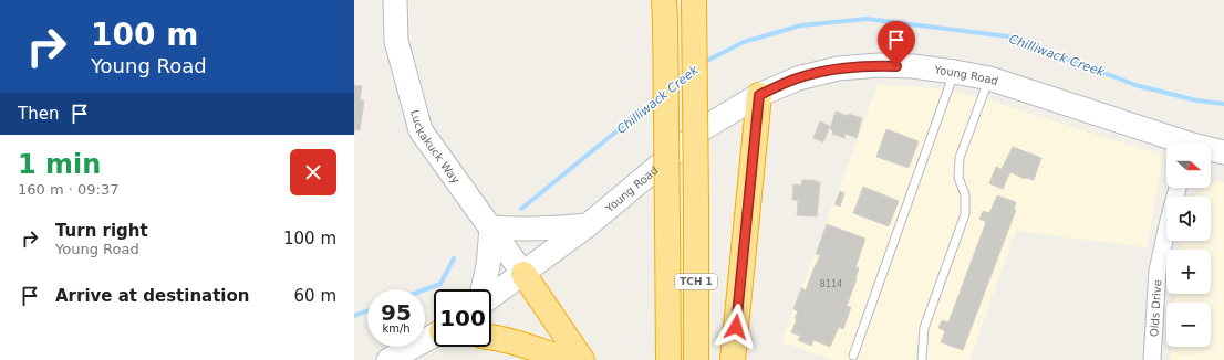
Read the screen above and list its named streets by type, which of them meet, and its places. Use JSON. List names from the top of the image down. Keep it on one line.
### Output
{"streets":{"highway":["TCH 1"],"main road":["Young Road","Luckakuck Way"],"street":["Olds Drive"]},"crossings":[["Young Road","Luckakuck Way"]],"water":["Chilliwack Creek"],"house_numbers":["8114"],"north":"right","page":{"turn":["100 m","Young Road"],"then":"Then","heading":["1 min","160 m · 09:37"],"map_buttons":["+","−"],"list":[{"name":"Turn right","note":"Young Road","value":"100 m"},{"name":"Arrive at destination","value":"60 m"}],"speed":"95 km/h","limit":"100"}}
